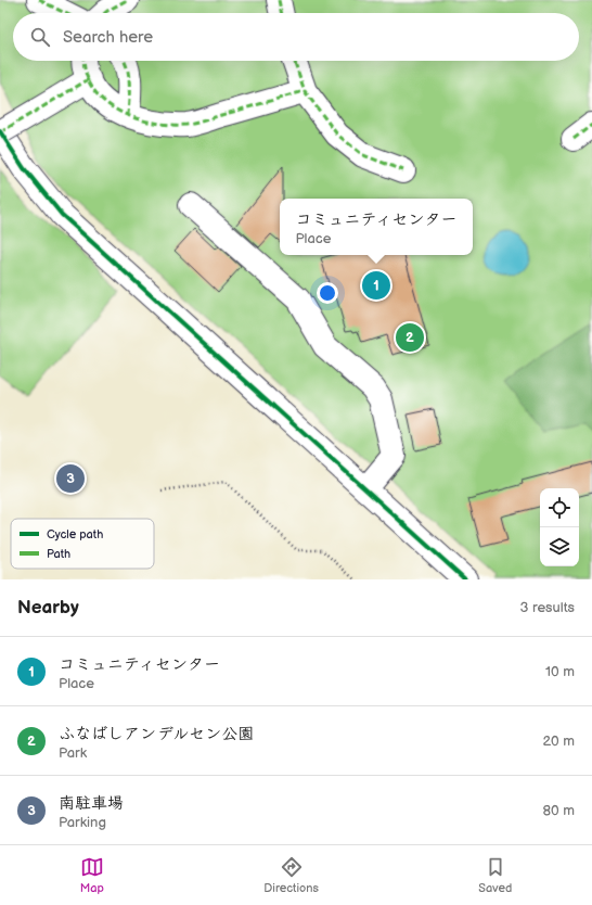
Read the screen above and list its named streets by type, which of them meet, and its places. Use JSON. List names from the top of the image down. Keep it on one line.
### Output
{"legend":["Cycle path","Path"],"page":{"search":"Search here","popup":["コミュニティセンター","Place"],"pins":["1","2","3"],"heading":["Nearby","3 results"],"list":[{"mark":"1","name":"コミュニティセンター","note":"Place","value":"10 m"},{"mark":"2","name":"ふなばしアンデルセン公園","note":"Park","value":"20 m"},{"mark":"3","name":"南駐車場","note":"Parking","value":"80 m"}],"nav":["Map","Directions","Saved"]}}
